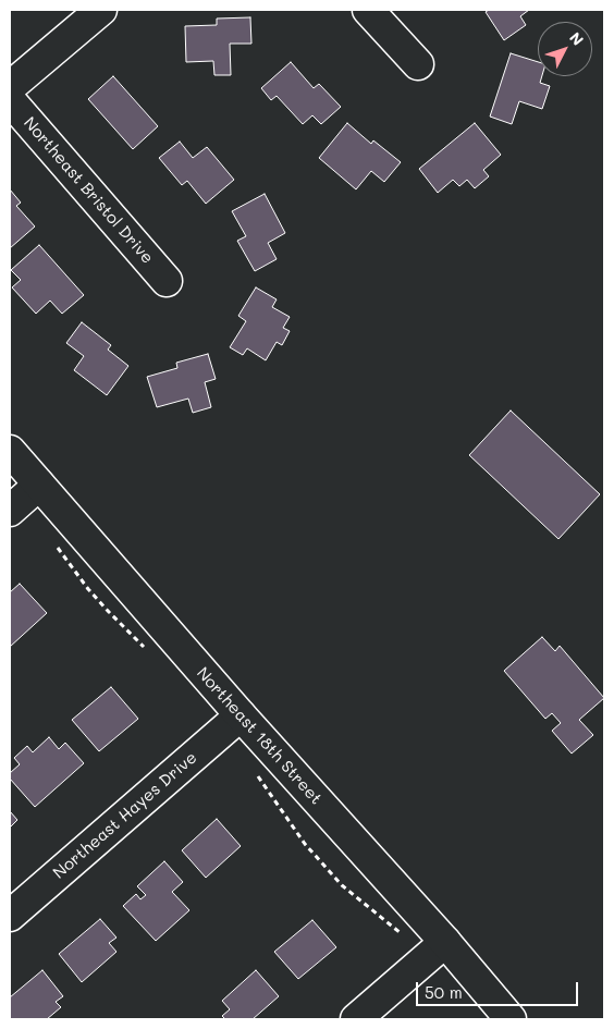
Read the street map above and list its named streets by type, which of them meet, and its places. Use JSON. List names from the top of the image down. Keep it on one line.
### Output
{"streets":{"street":["Northeast Bristol Drive","Northeast 18th Street","Northeast Hayes Drive"]},"crossings":[["Northeast 18th Street","Northeast Hayes Drive"]],"scale_bar":"50 m","north":"top right"}
